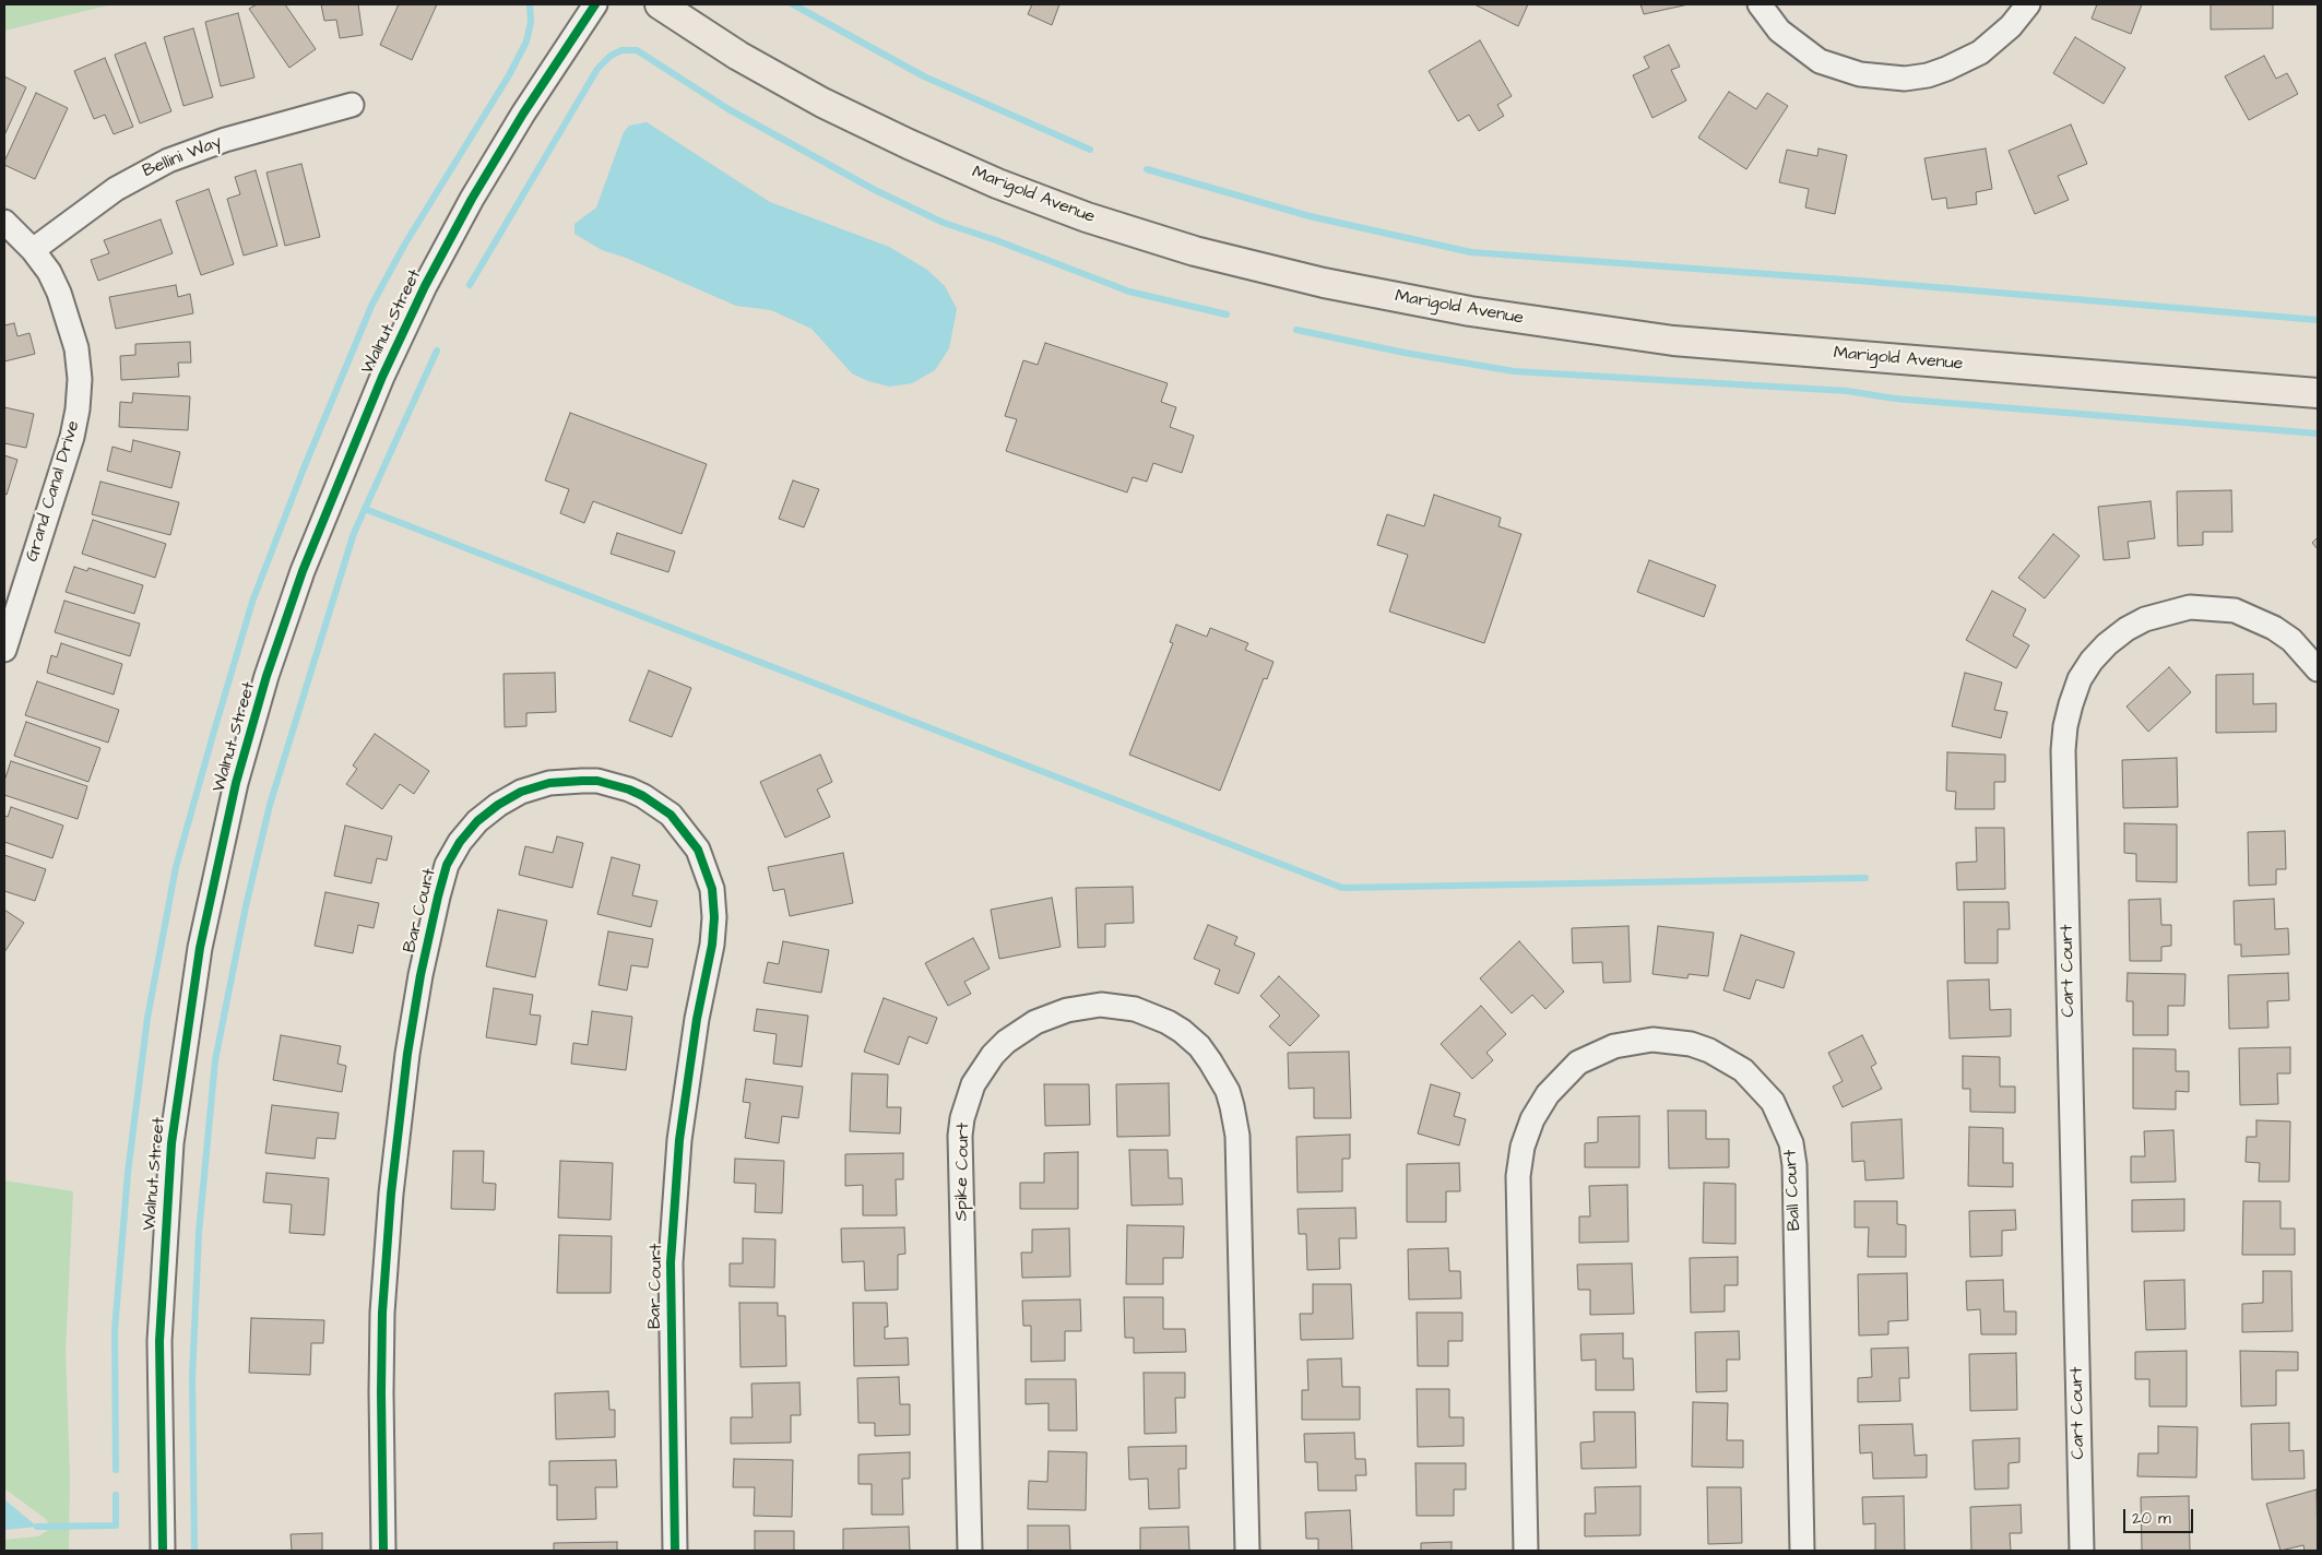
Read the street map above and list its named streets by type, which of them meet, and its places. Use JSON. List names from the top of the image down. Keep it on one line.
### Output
{"streets":{"main road":["Marigold Avenue"],"street":["Bellini Way","Walnut Street","Grand Canal Drive","Bar Court","Cart Court","Spike Court","Ball Court"]},"crossings":[["Bellini Way","Grand Canal Drive"]],"scale_bar":"20 m"}
